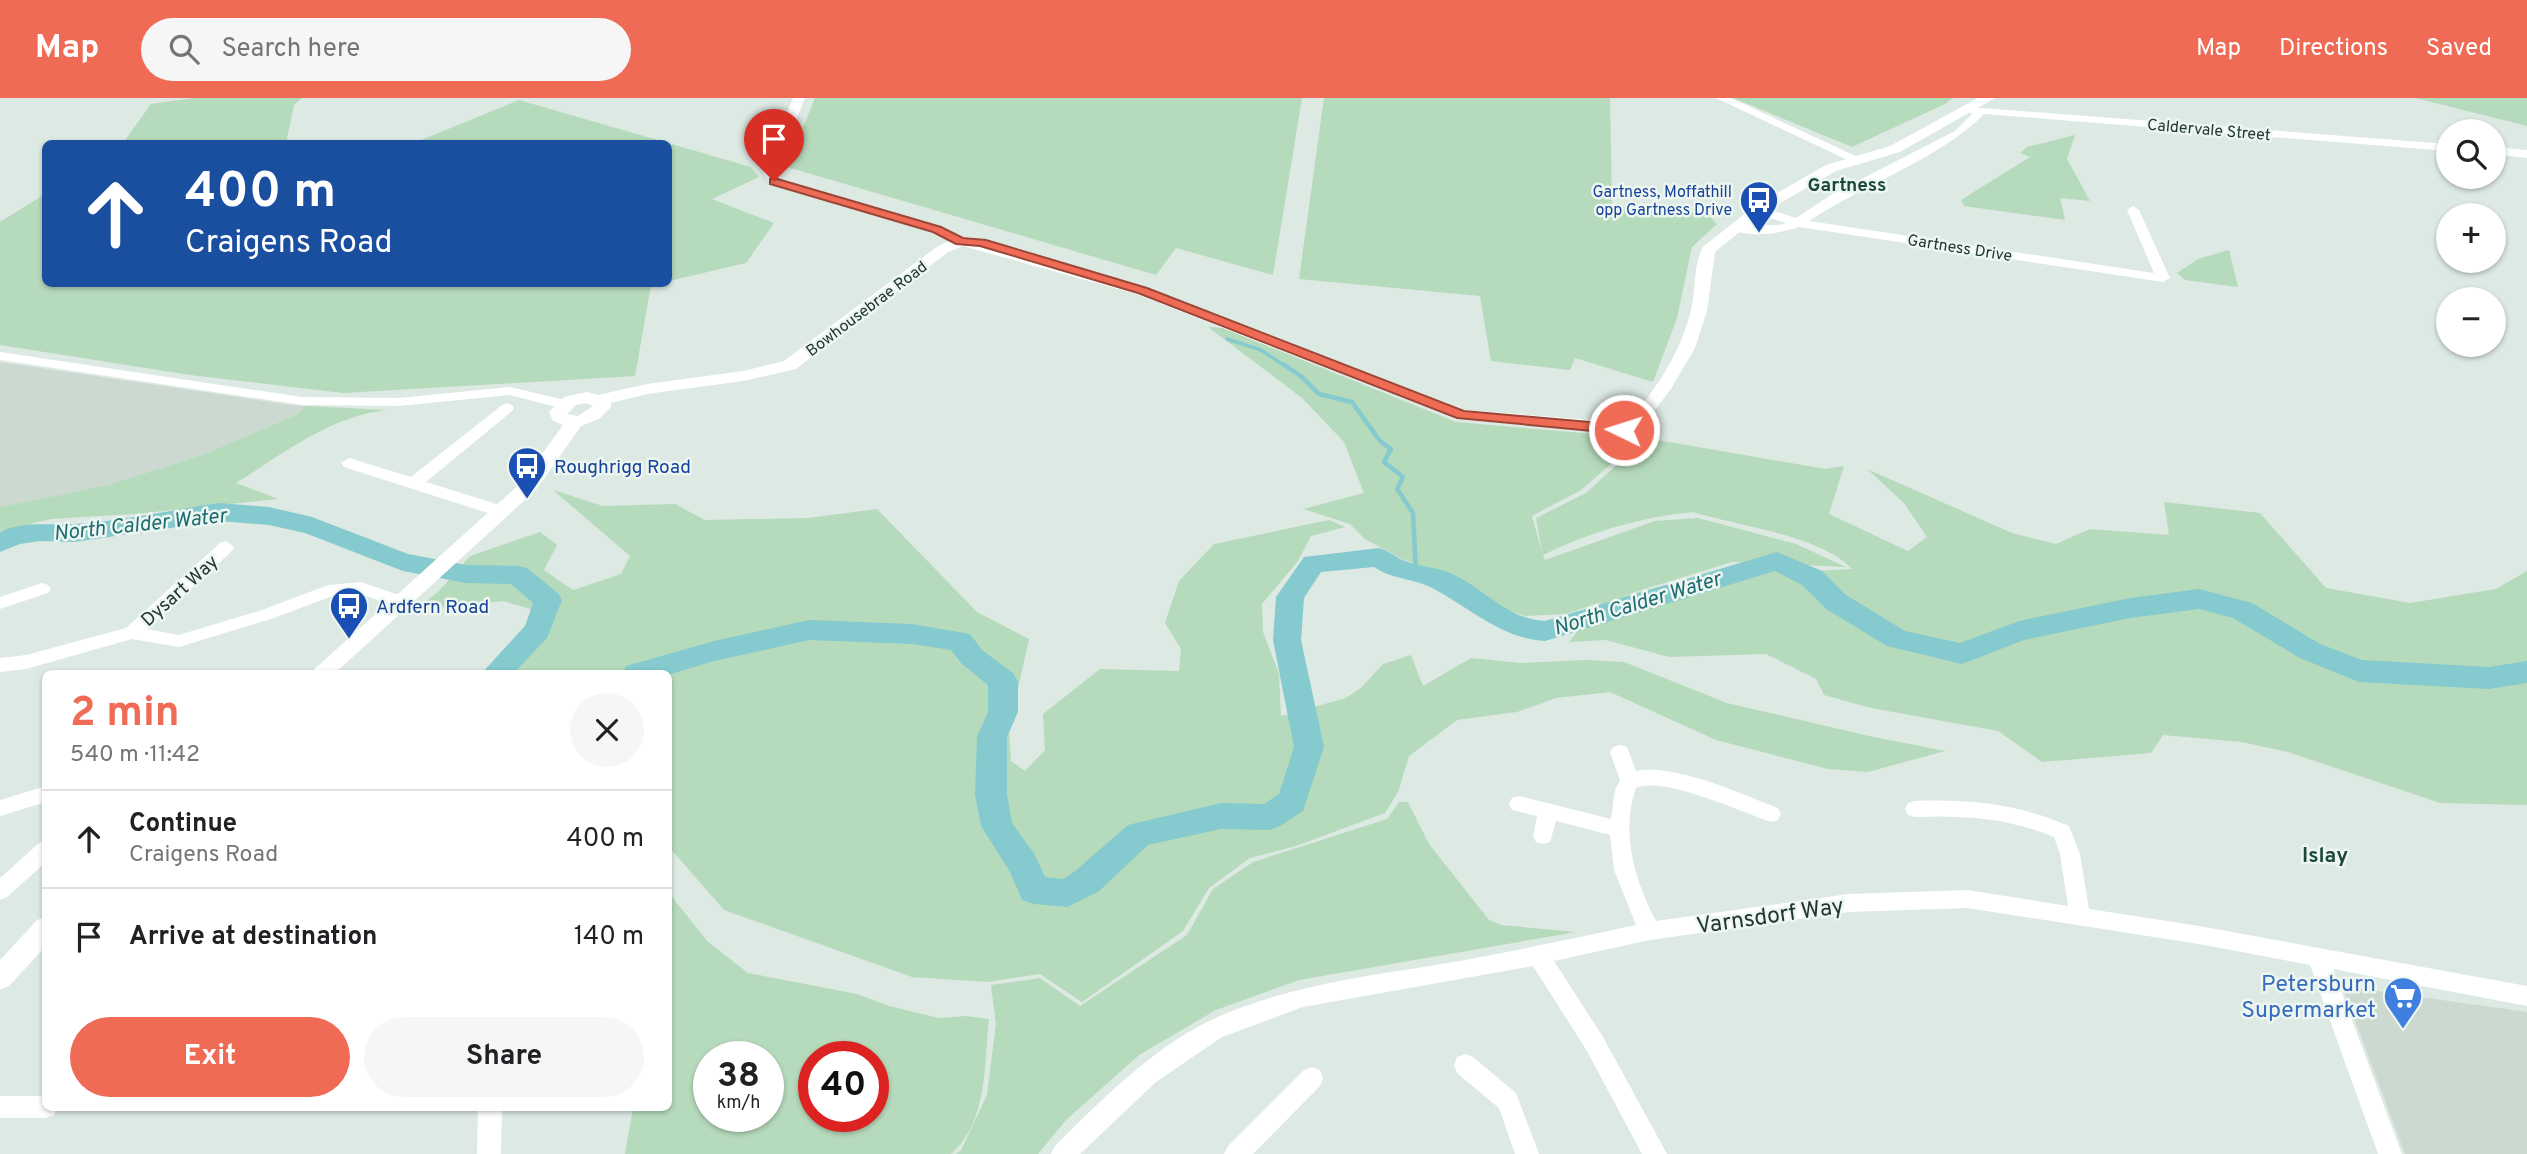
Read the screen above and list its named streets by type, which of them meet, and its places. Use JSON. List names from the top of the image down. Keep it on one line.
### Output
{"streets":{"street":["Caldervale Street","Gartness Drive","Bowhousebrae Road","Dysart Way","Varnsdorf Way"]},"districts":["Gartness","Islay"],"water":["North Calder Water"],"places":{"bus stop":["Gartness, Moffathill opp Gartness Drive","Roughrigg Road","Ardfern Road"],"supermarket":["Petersburn Supermarket"]},"page":{"header":"Map","search":"Search here","nav":["Map","Directions","Saved"],"map_buttons":["+","−"],"turn":["400 m","Craigens Road"],"heading":["2 min","540 m · 11:42"],"list":[{"name":"Continue","note":"Craigens Road","value":"400 m"},{"name":"Arrive at destination","value":"140 m"}],"buttons":["Exit","Share"],"speed":"38 km/h","limit":"40"}}
